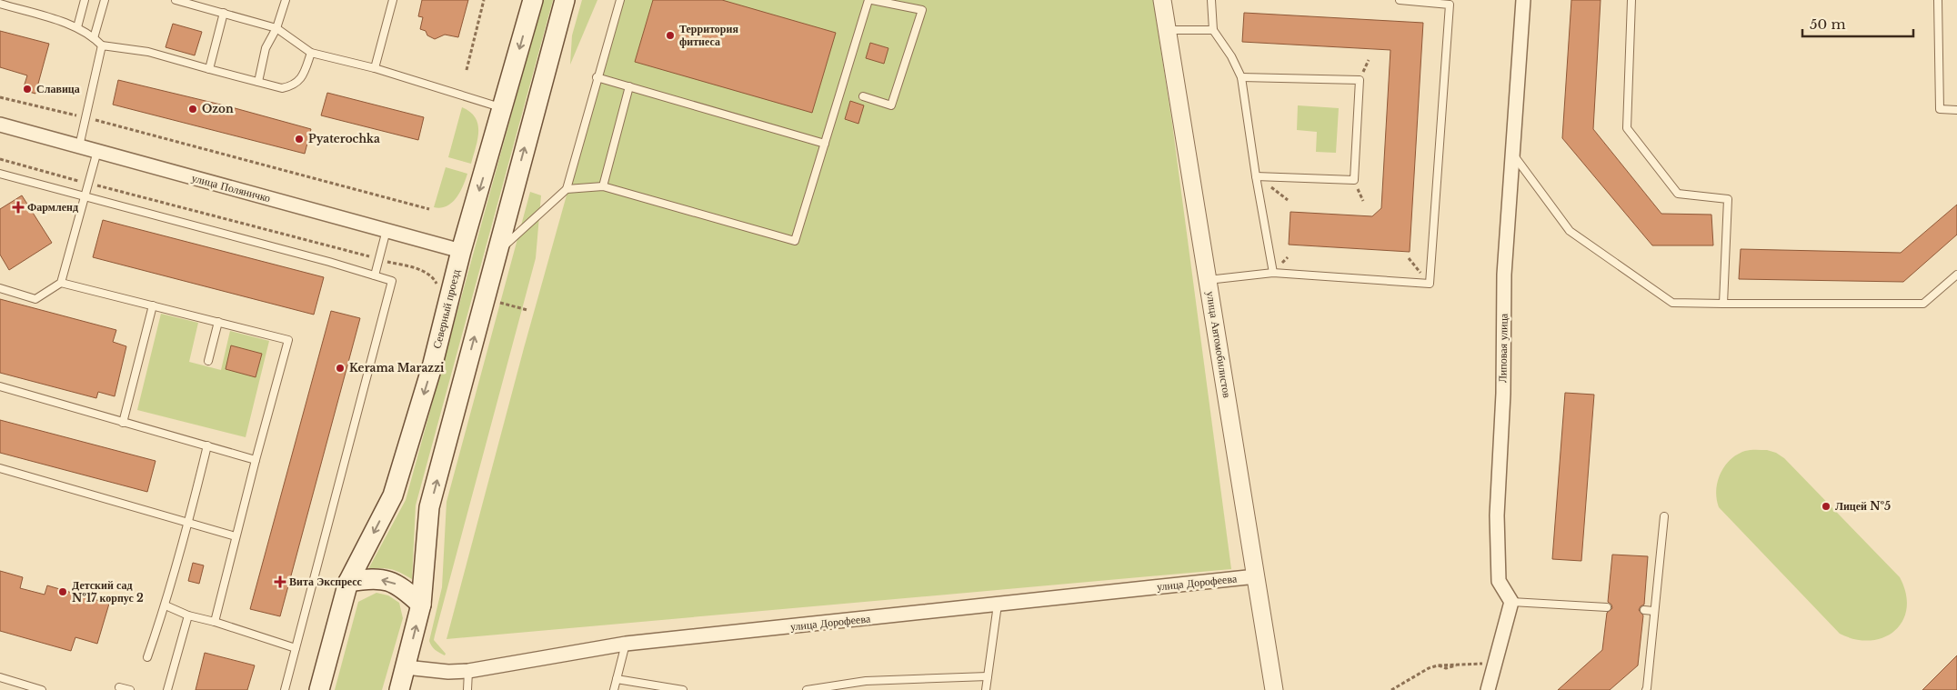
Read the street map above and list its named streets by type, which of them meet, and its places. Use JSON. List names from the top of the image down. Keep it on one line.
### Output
{"streets":{"main road":["Северный проезд"],"street":["улица Поляничко","улица Автомобилистов","Липовая улица","улица Дорофеева"]},"crossings":[["улица Поляничко","Северный проезд"],["улица Автомобилистов","улица Дорофеева"]],"places":{"other":["Территория фитнеса","Славица","Ozon","Pyaterochka","Kerama Marazzi","Лицей №5","Детский сад №17 корпус 2"],"health":["Фармленд","Вита Экспресс"]},"scale_bar":"50 m"}
